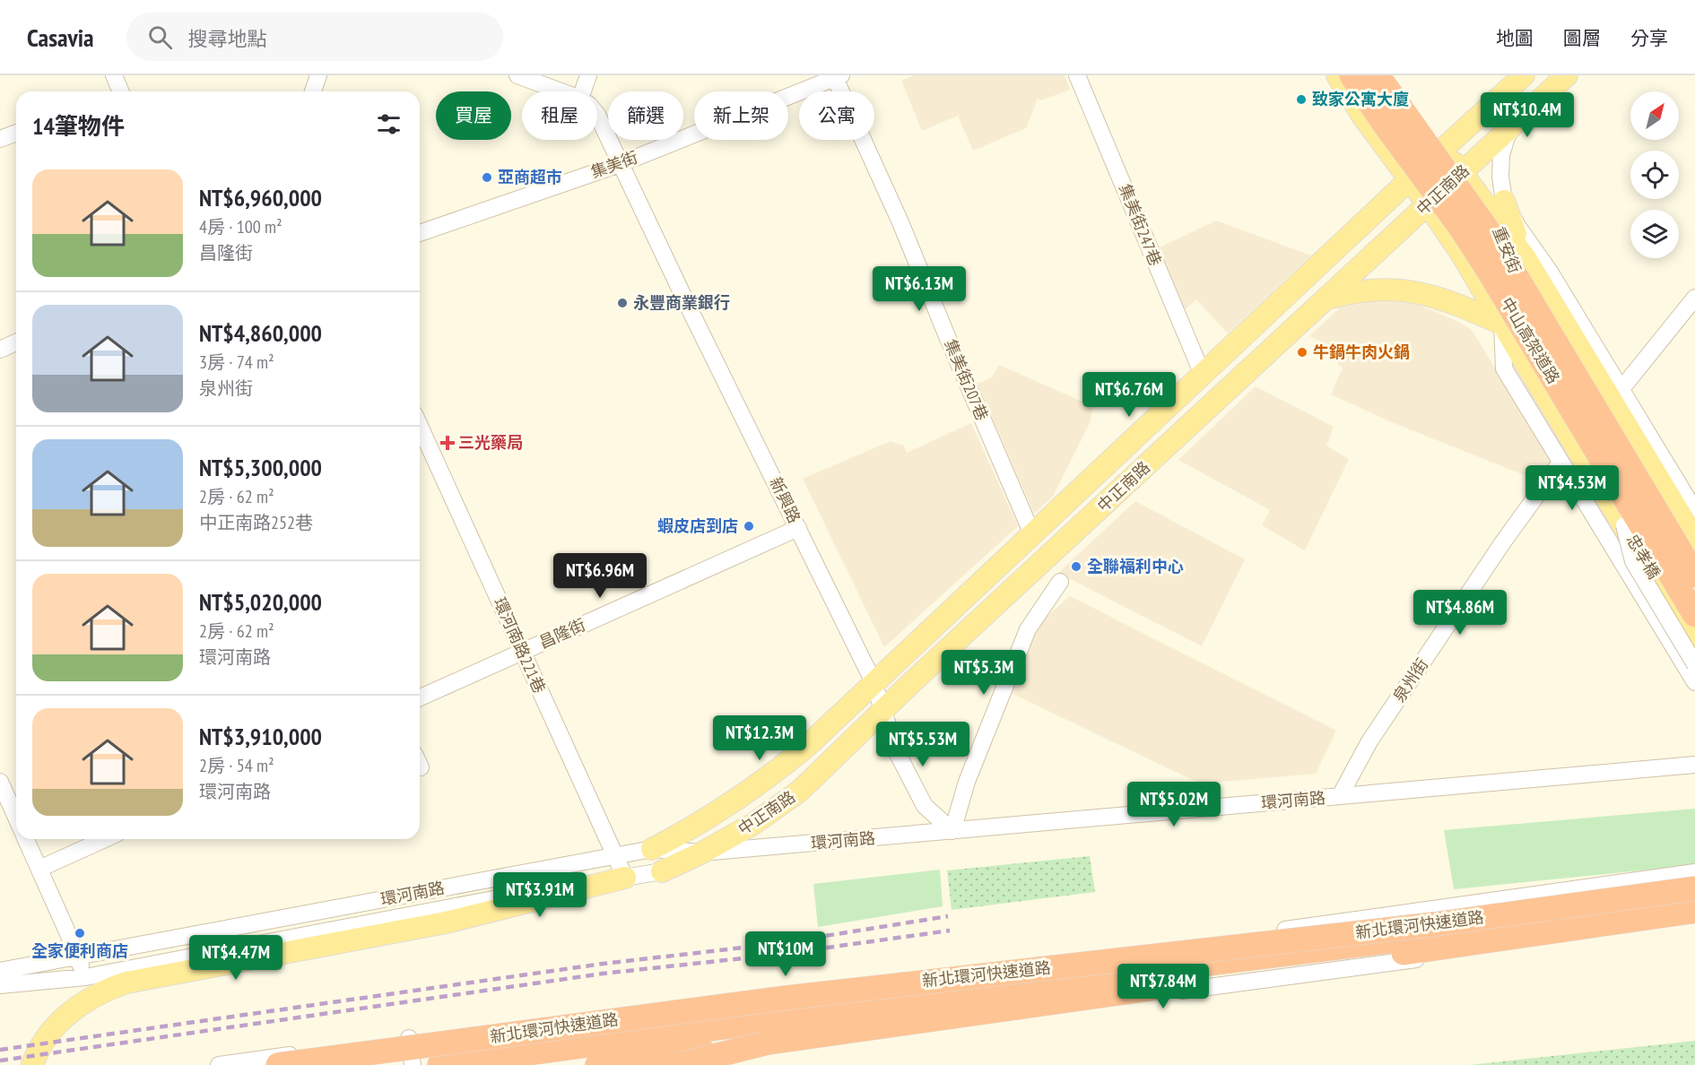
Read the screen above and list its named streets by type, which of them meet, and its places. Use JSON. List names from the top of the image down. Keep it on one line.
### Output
{"streets":{"highway":["中山高架道路","新北環河快速道路"],"main road":["中正南路","重安街","忠孝橋"],"street":["集美街","集美街247巷","集美街207巷","新興路","昌隆街","環河南路221巷","泉州街","環河南路"]},"crossings":[["集美街","集美街207巷"],["集美街","新興路"],["中正南路","集美街247巷"],["中正南路","重安街"],["中正南路","集美街207巷"],["中正南路","新興路"],["中正南路","環河南路"],["重安街","忠孝橋"],["重安街","泉州街"],["新興路","昌隆街"],["新興路","環河南路"],["昌隆街","環河南路221巷"],["環河南路221巷","環河南路"],["泉州街","環河南路"]],"places":{"other":["致家公寓大廈","亞商超市","永豐商業銀行","牛鍋牛肉火鍋","蝦皮店到店","全聯福利中心","全家便利商店"],"health":["三光藥局"]},"north":"top right","page":{"header":"Casavia","search":"搜尋地點","nav":["地圖","圖層","分享"],"chip":["買屋","租屋","篩選","新上架","公寓"],"heading":"14筆物件","price":["NT$10.4M","NT$6.13M","NT$6.76M","NT$4.53M","NT$6.96M","NT$4.86M","NT$5.3M","NT$12.3M","NT$5.53M","NT$5.02M","NT$3.91M","NT$10M","NT$4.47M","NT$7.84M"],"list":[{"name":"NT$6,960,000","note":"4房 · 100 m² · 昌隆街"},{"name":"NT$4,860,000","note":"3房 · 74 m² · 泉州街"},{"name":"NT$5,300,000","note":"2房 · 62 m² · 中正南路252巷"},{"name":"NT$5,020,000","note":"2房 · 62 m² · 環河南路"},{"name":"NT$3,910,000","note":"2房 · 54 m² · 環河南路"}]}}
